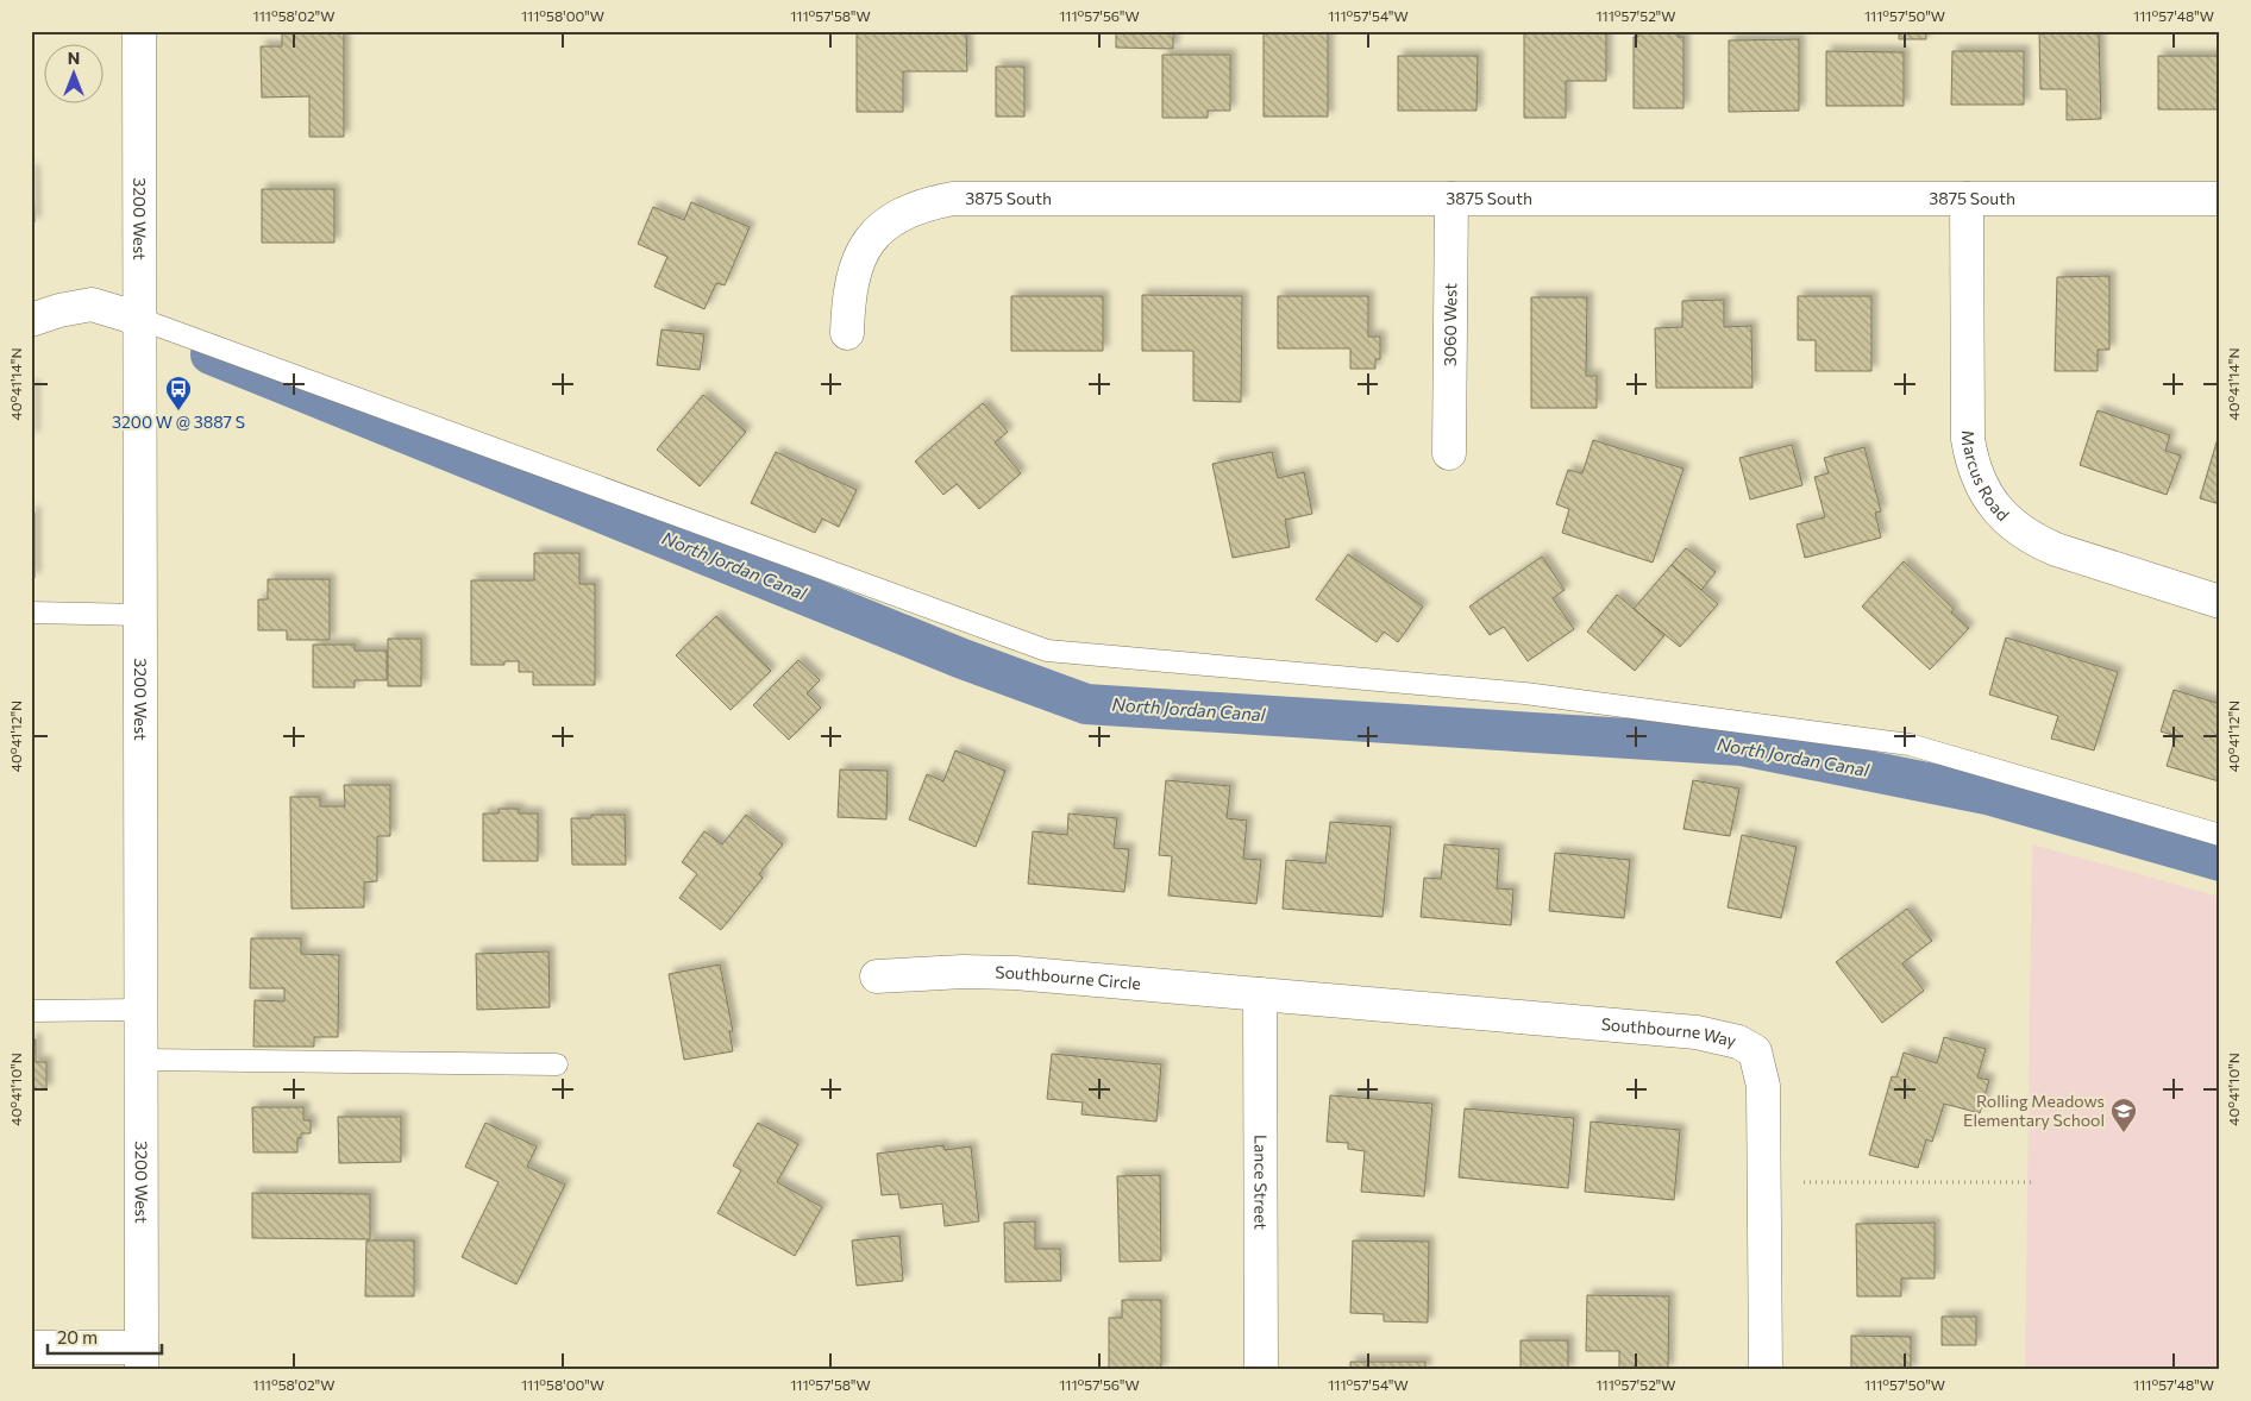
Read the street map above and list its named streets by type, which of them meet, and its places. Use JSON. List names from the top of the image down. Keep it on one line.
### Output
{"streets":{"street":["3875 South","3200 West","3060 West","Marcus Road","Southbourne Circle","Southbourne Way","Lance Street"]},"crossings":[["3875 South","3060 West"],["3875 South","Marcus Road"],["Southbourne Circle","Southbourne Way"],["Southbourne Circle","Lance Street"],["Southbourne Way","Lance Street"]],"water":["North Jordan Canal"],"places":{"bus stop":["3200 W @ 3887 S"],"school or university":["Rolling Meadows Elementary School"]},"scale_bar":"20 m","north":"top","coordinates":["111°58'02\"W","111°58'00\"W","111°57'58\"W","111°57'56\"W","111°57'54\"W","111°57'52\"W","111°57'50\"W","111°57'48\"W","40°41'14\"N","40°41'12\"N","40°41'10\"N"]}
